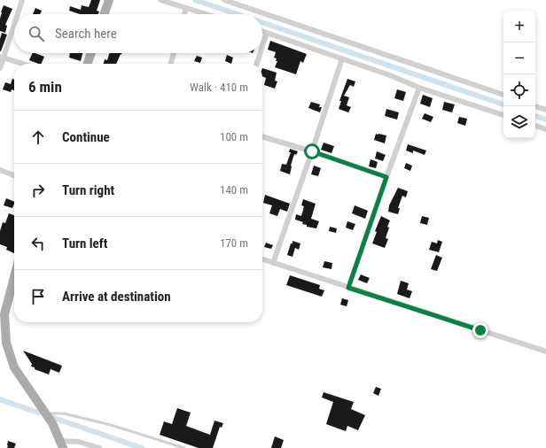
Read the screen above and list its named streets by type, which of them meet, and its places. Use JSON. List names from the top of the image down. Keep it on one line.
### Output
{"page":{"map_buttons":["+","−"],"search":"Search here","heading":["6 min","Walk · 410 m"],"list":[["Continue","100 m"],["Turn right","140 m"],["Turn left","170 m"],"Arrive at destination"]}}
